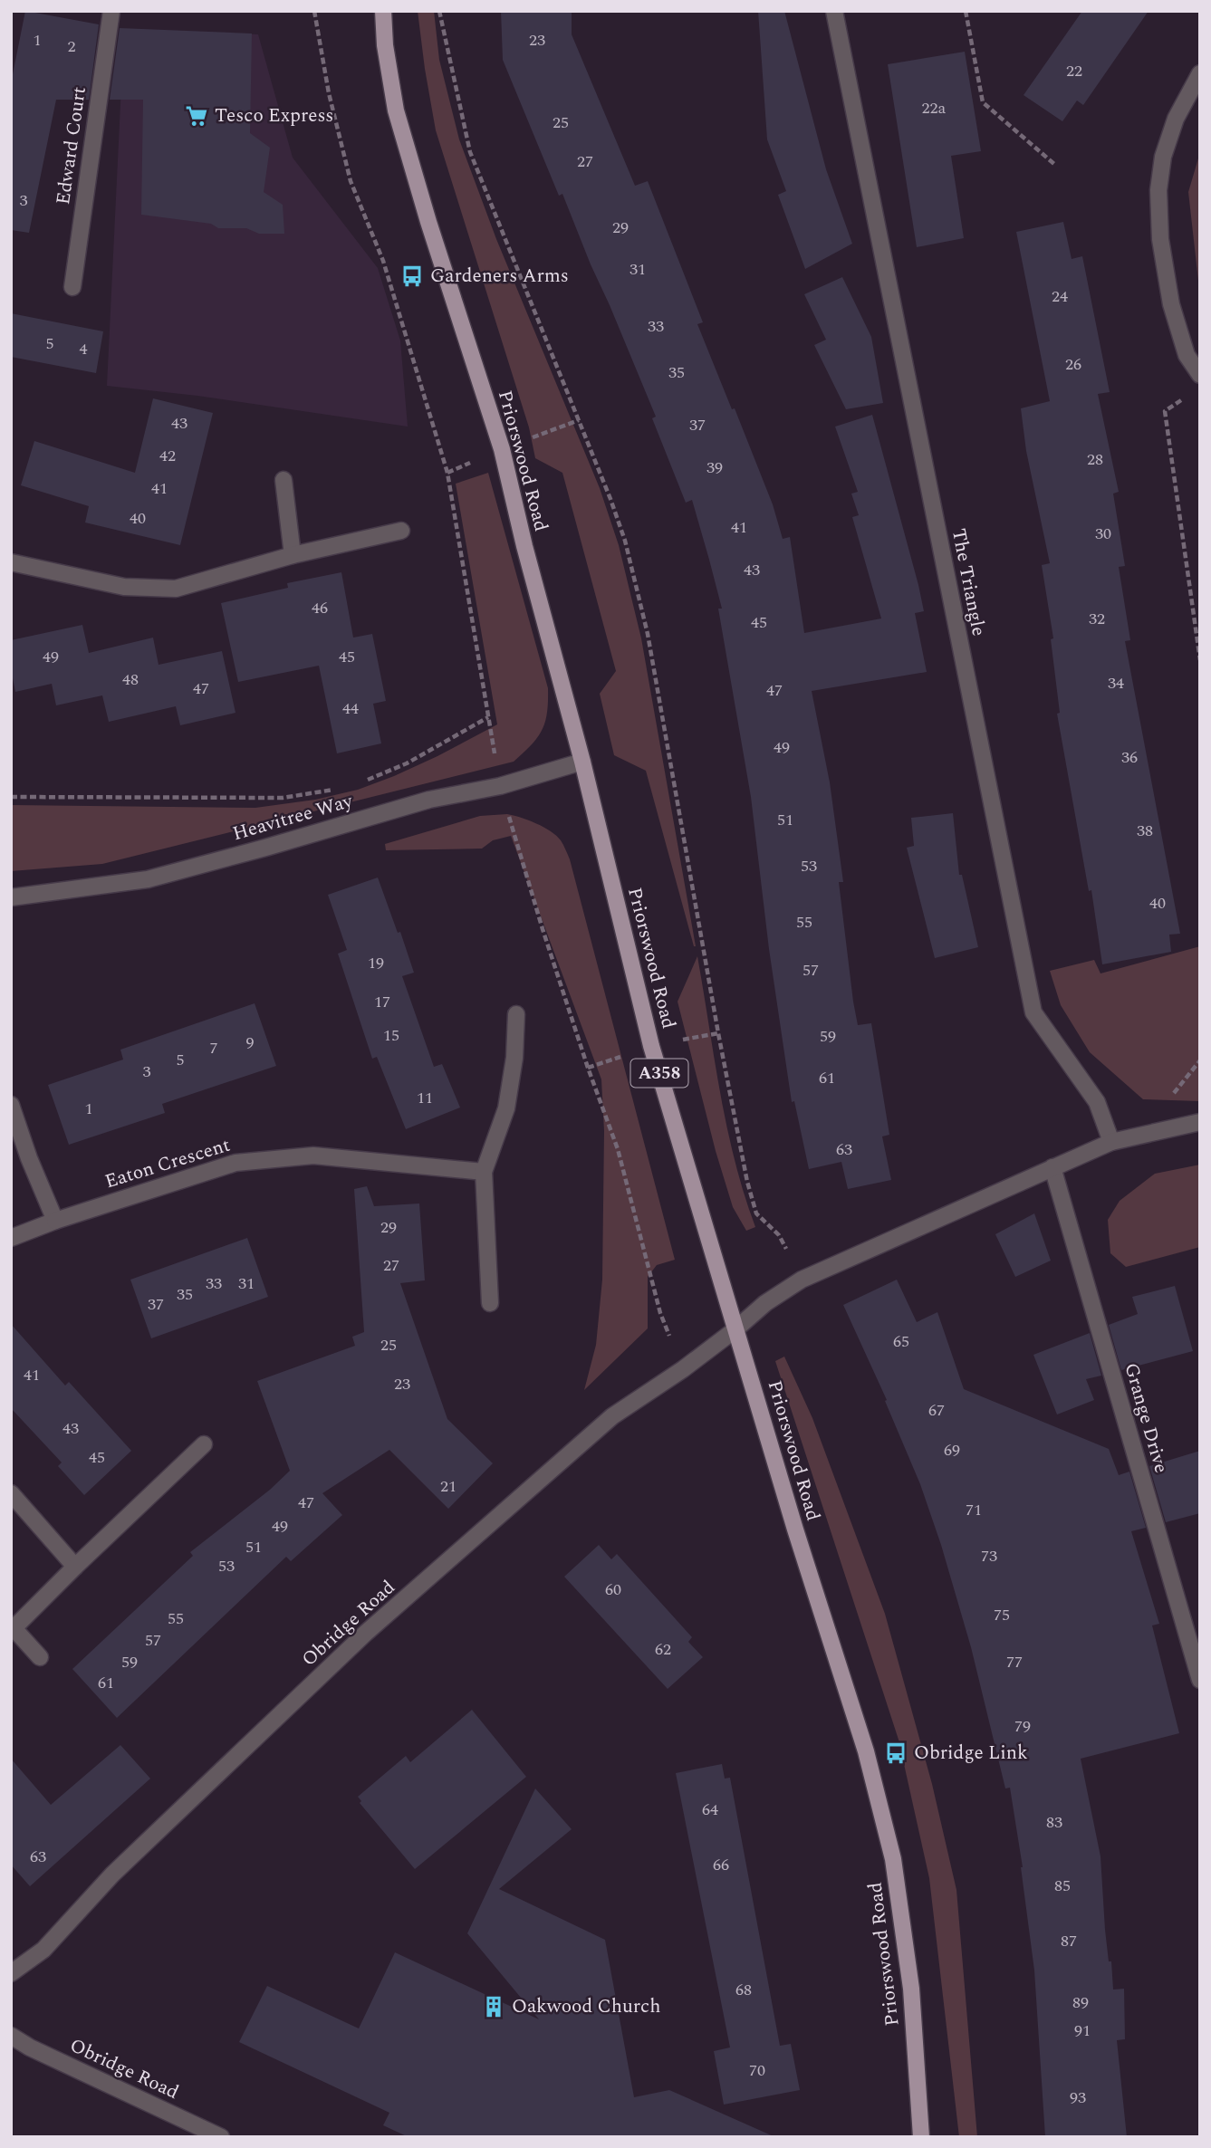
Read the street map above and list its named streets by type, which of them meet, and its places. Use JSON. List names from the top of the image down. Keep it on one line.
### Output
{"streets":{"main road":["Priorswood Road","A358"],"street":["Edward Court","The Triangle","Heavitree Way","Eaton Crescent","Grange Drive","Obridge Road"]},"crossings":[["Priorswood Road","Heavitree Way"],["Priorswood Road","Obridge Road"]],"places":{"supermarket":["Tesco Express"],"bus stop":["Gardeners Arms","Obridge Link"],"building":["Oakwood Church"]},"house_numbers":["1","23","2","22","22a","25","27","3","29","31","24","33","5","4","26","35","43","37","42","28","39","41","40","41","30","43","46","32","45","49","45","48","34","47","47","44","49","36","51","38","53","40","55","19","57","17","15","59","9","7","5","3","61","11","1","63","29","27","33","31","35","37","65","25","41","23","67","43","69","45","21","47","71","49","51","73","53","60","75","55","57","62","59","77","61","79","64","83","63","66","85","87","68","89","91","70","93"]}
